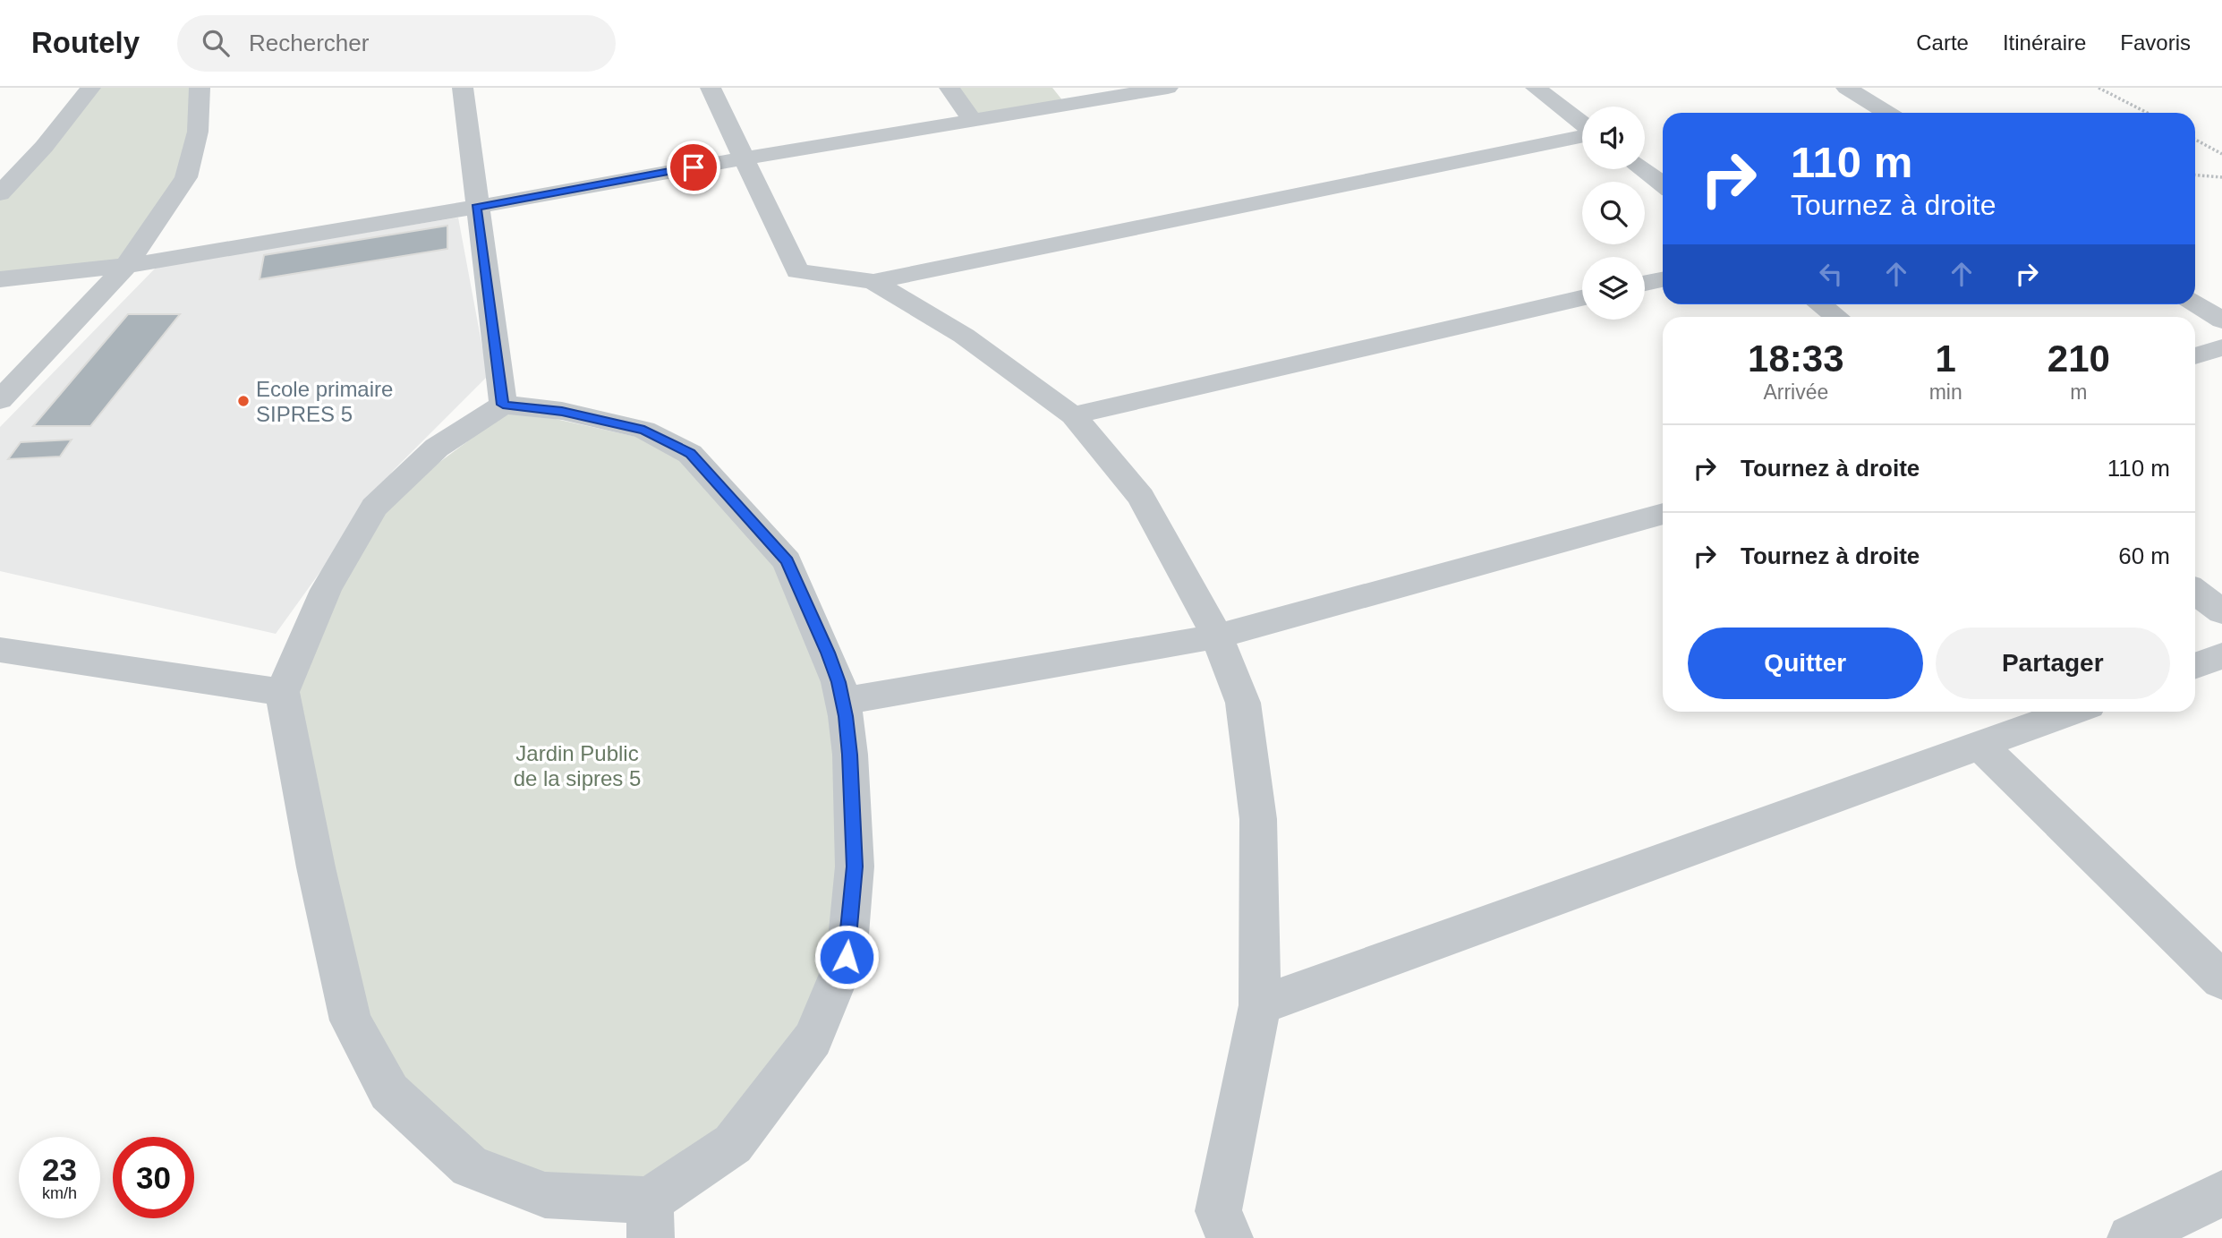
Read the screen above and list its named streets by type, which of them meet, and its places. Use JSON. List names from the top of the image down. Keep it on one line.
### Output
{"parks":["Jardin Public de la sipres 5"],"places":["Ecole primaire SIPRES 5"],"page":{"header":"Routely","search":"Rechercher","nav":["Carte","Itinéraire","Favoris"],"turn":["110 m","Tournez à droite"],"eta":["18:33","Arrivée","1","min","210","m"],"list":[{"name":"Tournez à droite","value":"110 m"},{"name":"Tournez à droite","value":"60 m"}],"buttons":["Quitter","Partager"],"speed":"23 km/h","limit":"30"}}
